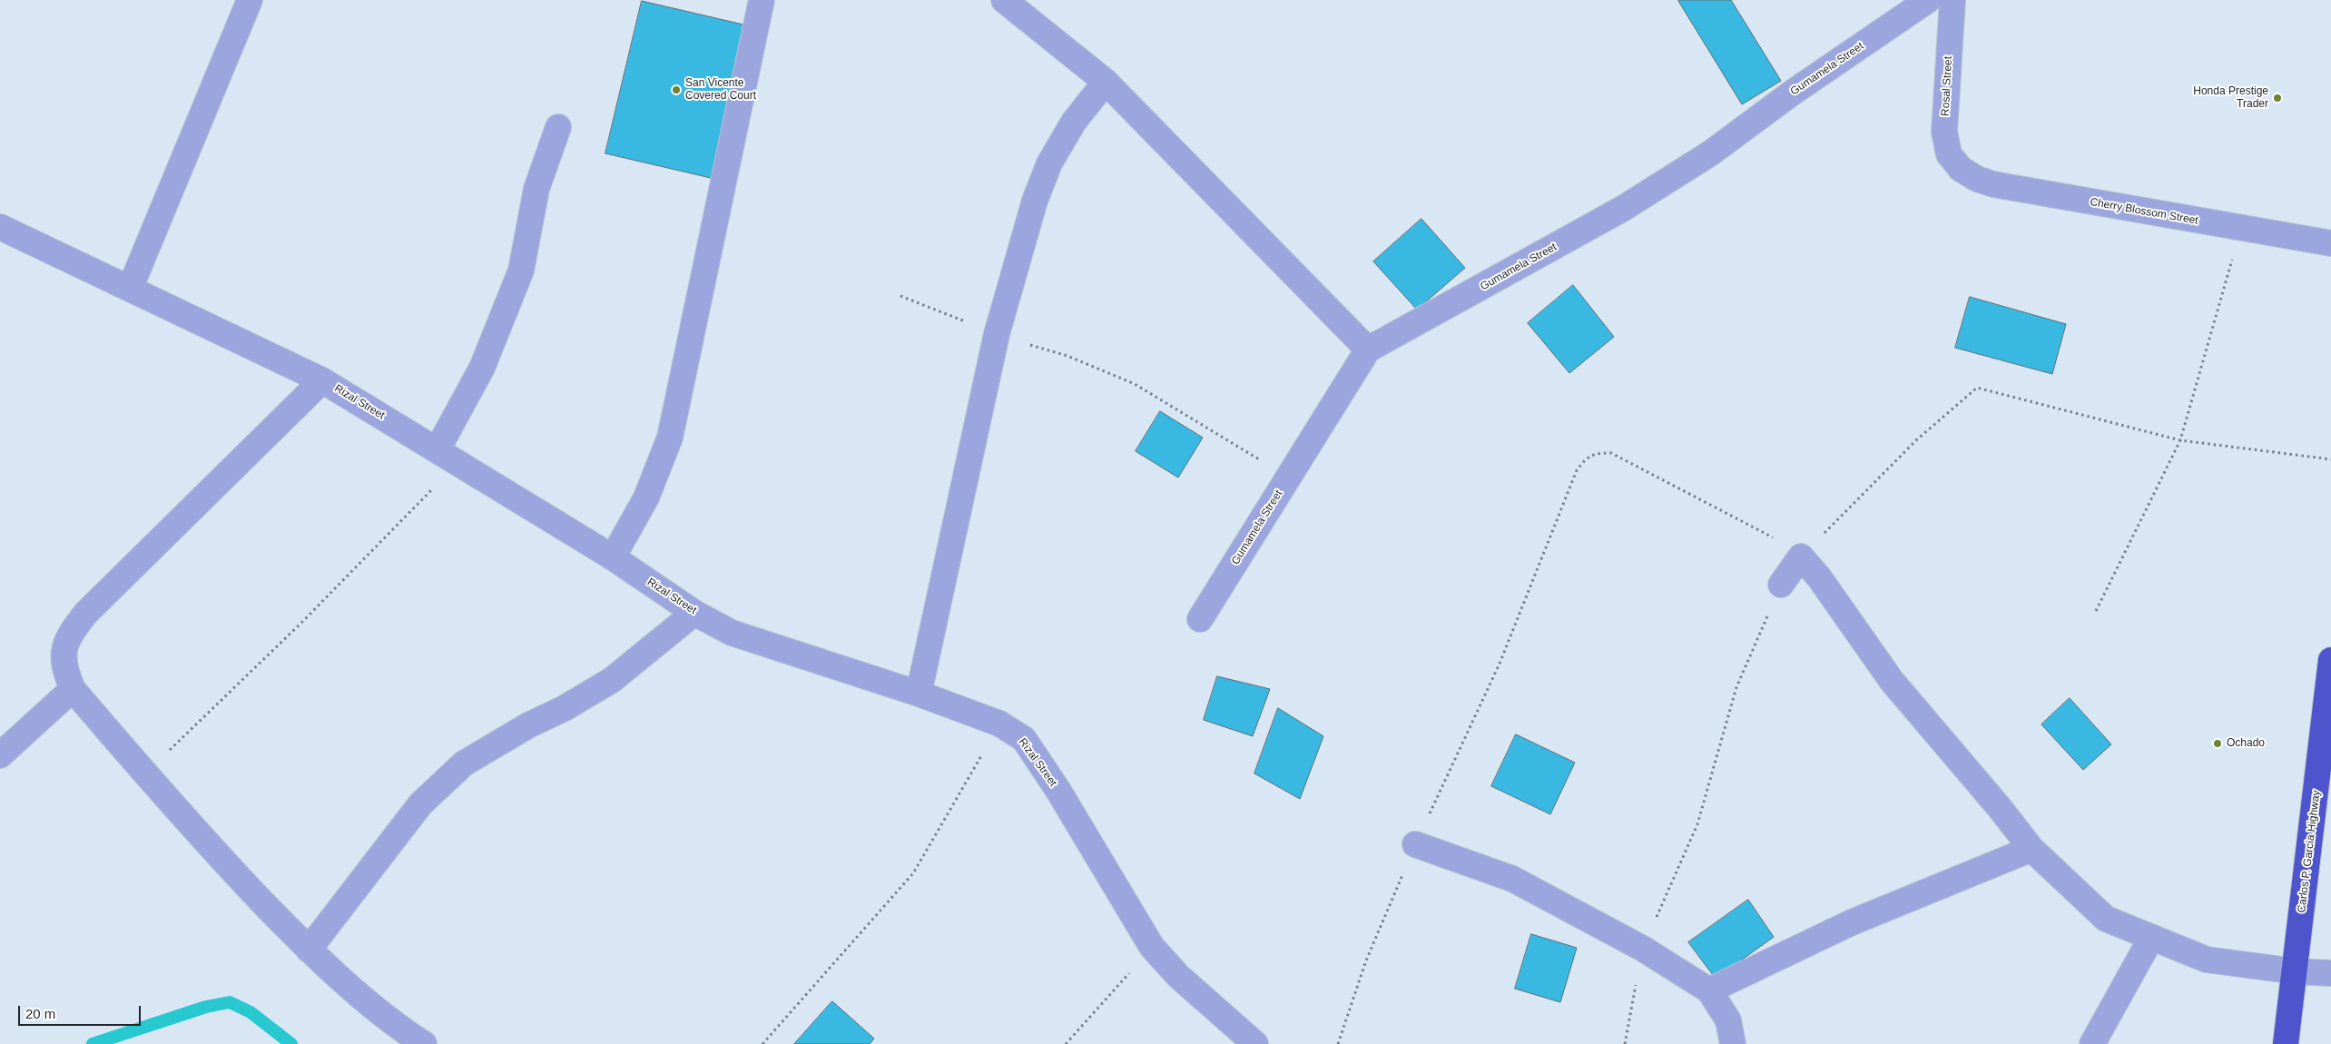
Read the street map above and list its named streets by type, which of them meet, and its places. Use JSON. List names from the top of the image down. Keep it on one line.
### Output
{"streets":{"highway":["Carlos P. Garcia Highway"],"street":["Gumamela Street","Rosal Street","Cherry Blossom Street","Rizal Street"]},"crossings":[["Rosal Street","Cherry Blossom Street"]],"places":["San Vicente Covered Court","Honda Prestige Trader","Ochado"],"scale_bar":"20 m"}
